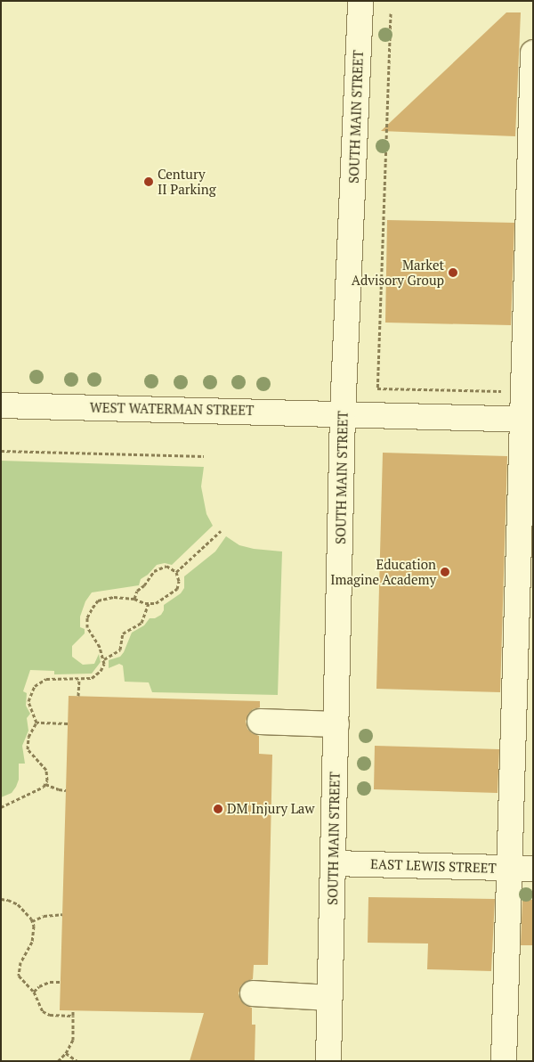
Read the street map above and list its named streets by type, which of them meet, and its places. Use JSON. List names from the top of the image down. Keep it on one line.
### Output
{"streets":{"street":["SOUTH MAIN STREET","WEST WATERMAN STREET","EAST LEWIS STREET"]},"crossings":[["SOUTH MAIN STREET","WEST WATERMAN STREET"],["SOUTH MAIN STREET","EAST LEWIS STREET"]],"places":["Century II Parking","Market Advisory Group","Education Imagine Academy","DM Injury Law"]}
